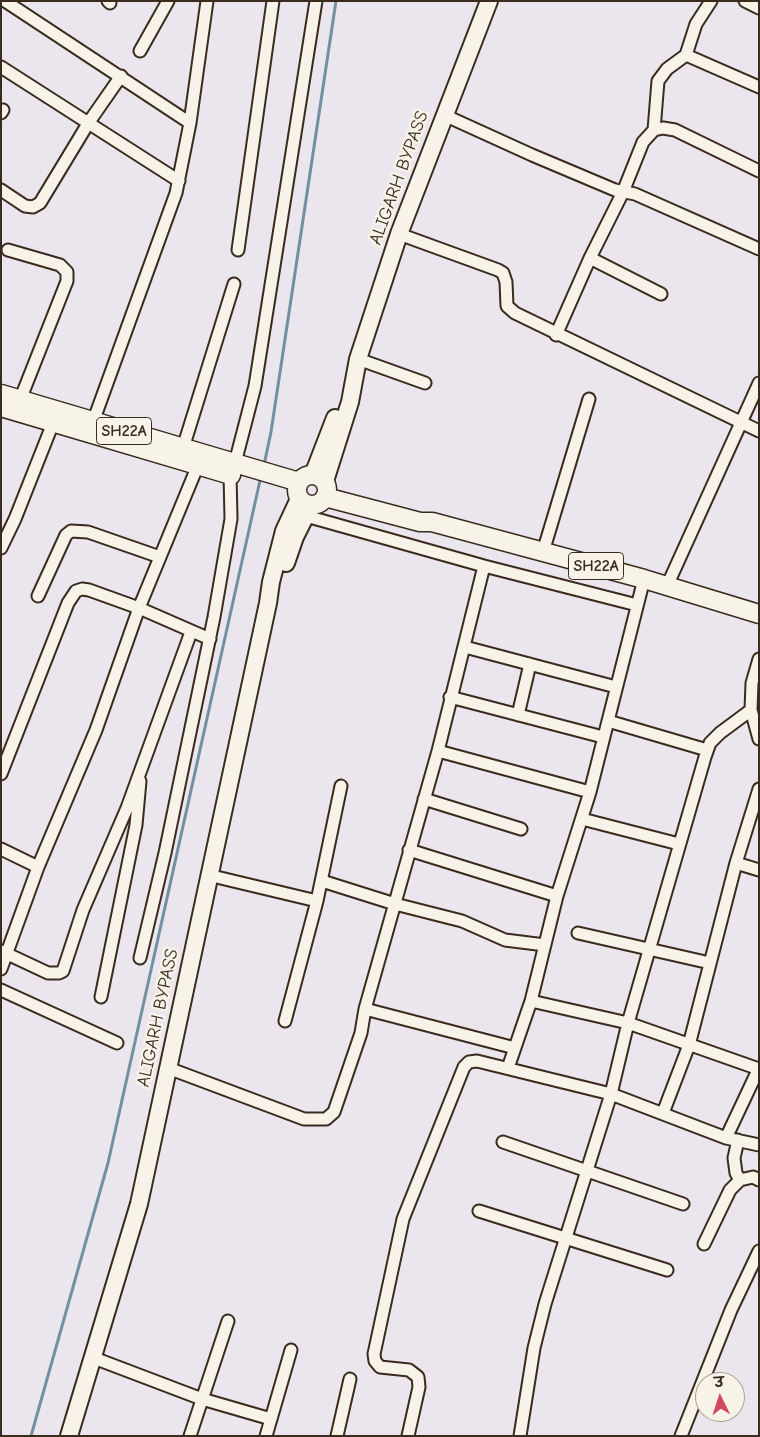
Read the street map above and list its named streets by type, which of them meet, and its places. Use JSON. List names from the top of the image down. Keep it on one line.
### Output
{"streets":{"main road":["ALIGARH BYPASS","SH22A"]},"crossings":[["ALIGARH BYPASS","SH22A"]],"north":"top"}
